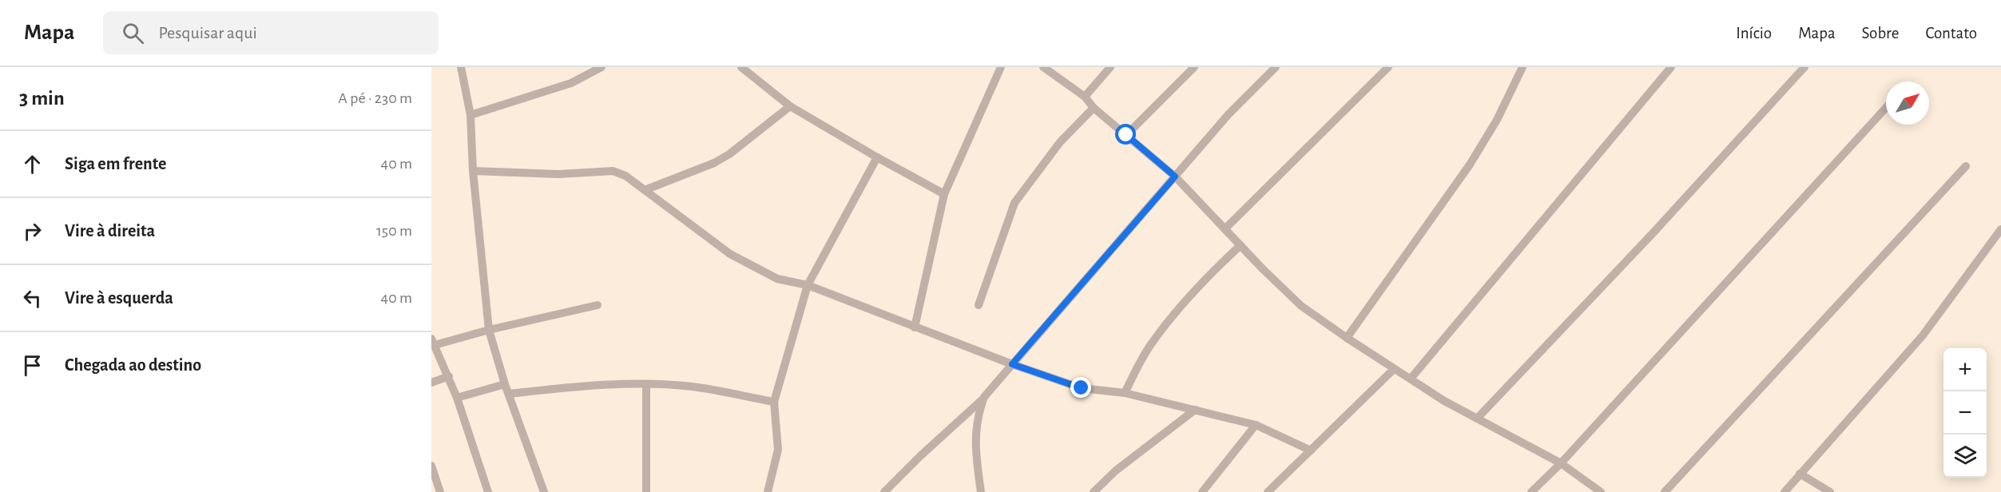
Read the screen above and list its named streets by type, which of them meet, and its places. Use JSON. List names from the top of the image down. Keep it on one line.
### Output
{"north":"top right","page":{"header":"Mapa","search":"Pesquisar aqui","nav":["Início","Mapa","Sobre","Contato"],"heading":["3 min","A pé · 230 m"],"list":[["Siga em frente","40 m"],["Vire à direita","150 m"],["Vire à esquerda","40 m"],"Chegada ao destino"],"map_buttons":["+","−"]}}
